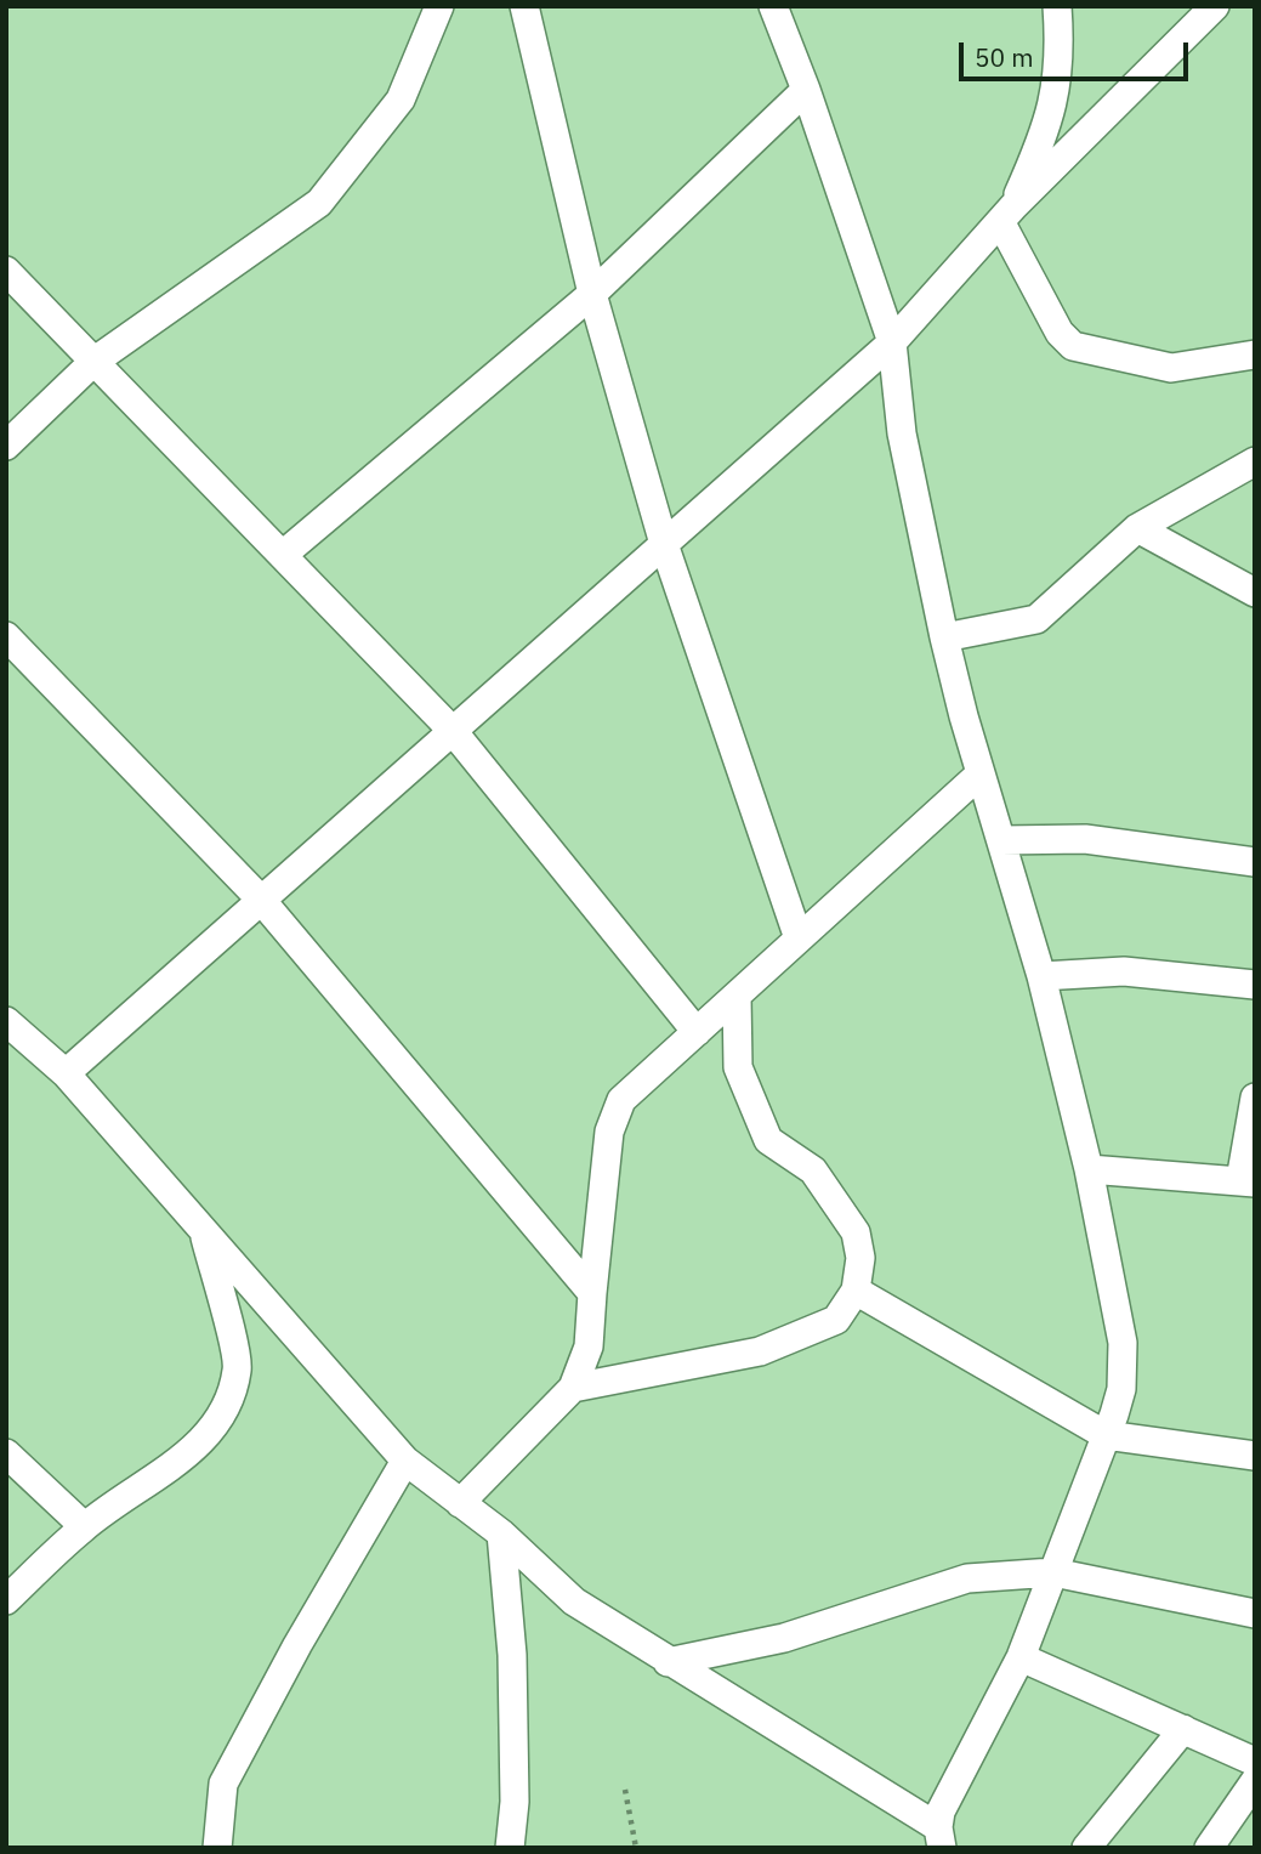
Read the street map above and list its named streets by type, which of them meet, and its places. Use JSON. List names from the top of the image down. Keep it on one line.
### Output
{"scale_bar":"50 m"}
